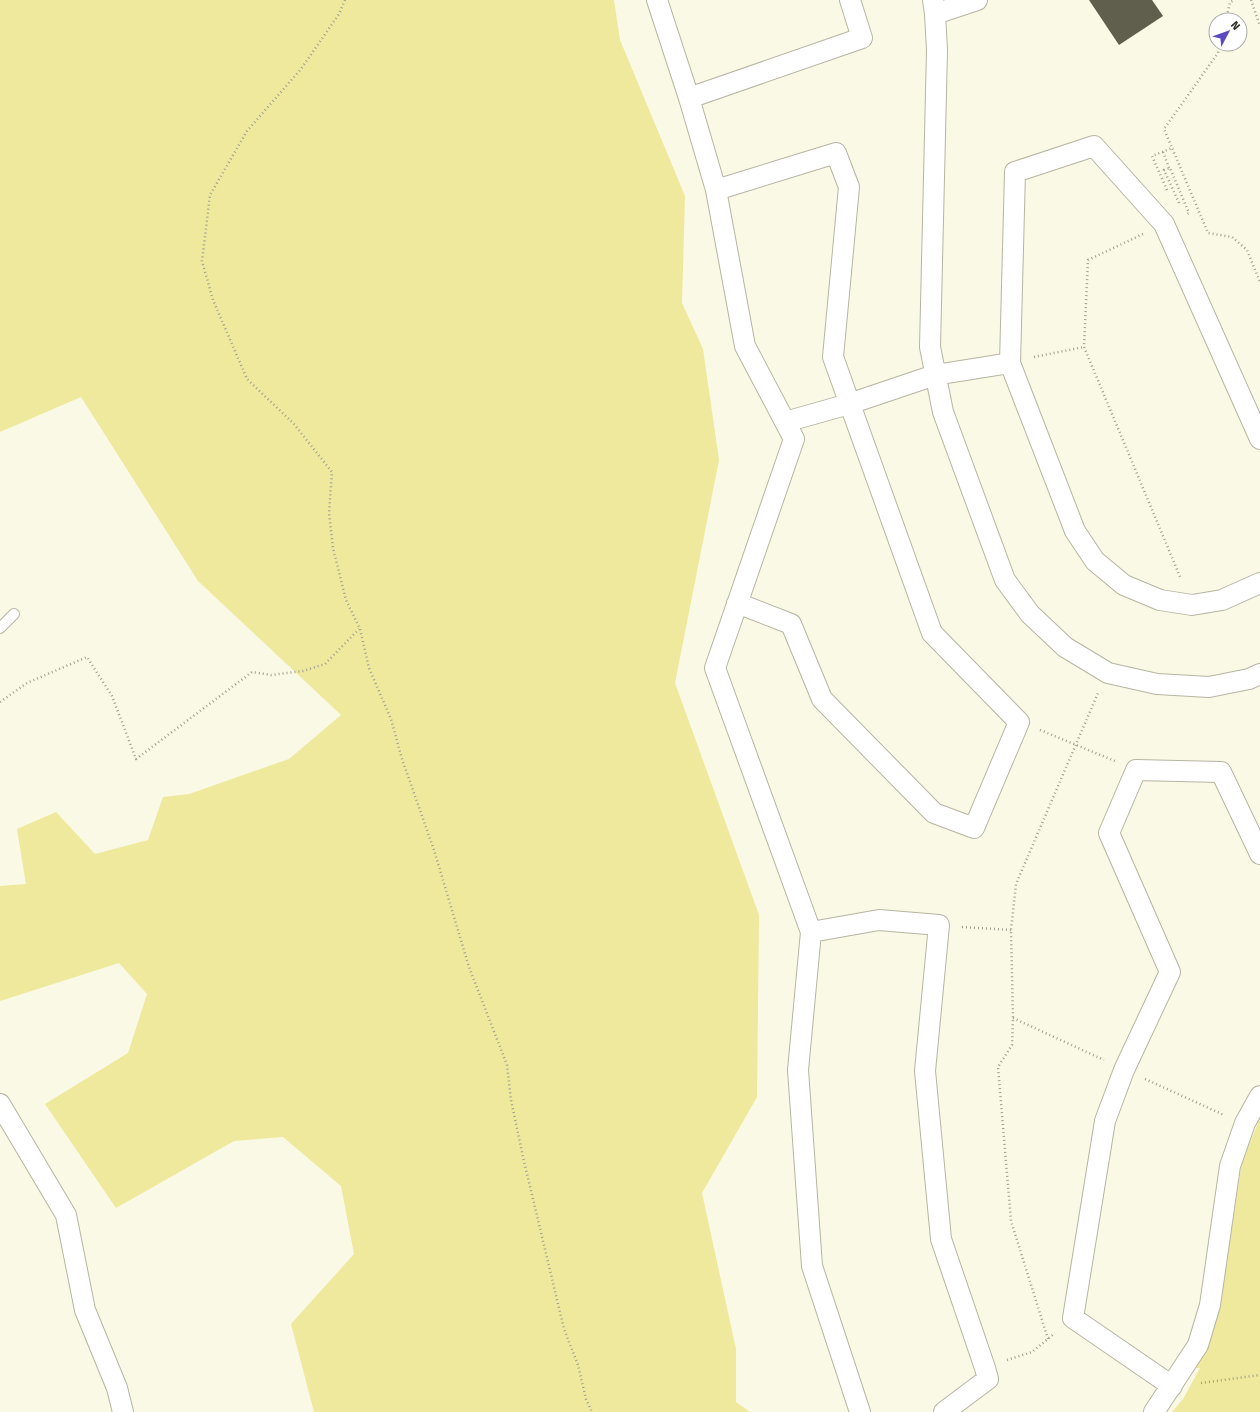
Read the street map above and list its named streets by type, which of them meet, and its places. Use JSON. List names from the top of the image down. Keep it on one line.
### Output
{"north":"top right"}
